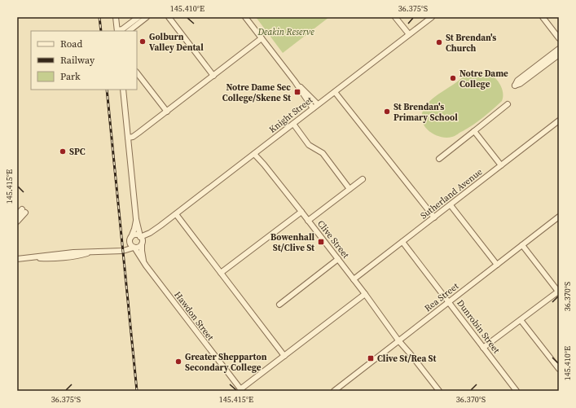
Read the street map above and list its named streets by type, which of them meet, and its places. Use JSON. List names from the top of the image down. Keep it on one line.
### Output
{"streets":{"street":["Knight Street","Sutherland Avenue","Clive Street","Rea Street","Hawdon Street","Dunrobin Street"]},"crossings":[["Knight Street","Clive Street"],["Knight Street","Hawdon Street"],["Sutherland Avenue","Clive Street"],["Sutherland Avenue","Dunrobin Street"],["Clive Street","Rea Street"],["Rea Street","Dunrobin Street"]],"parks":["Deakin Reserve"],"places":{"other":["Golburn Valley Dental","St Brendan's Church","Notre Dame College","St Brendan's Primary School","SPC","Greater Shepparton Secondary College"],"transit":["Notre Dame Sec College/Skene St","Bowenhall St/Clive St","Clive St/Rea St"]},"legend":["Road","Railway","Park"],"coordinates":["145.410°E","36.375°S","145.415°E","36.370°S"]}
